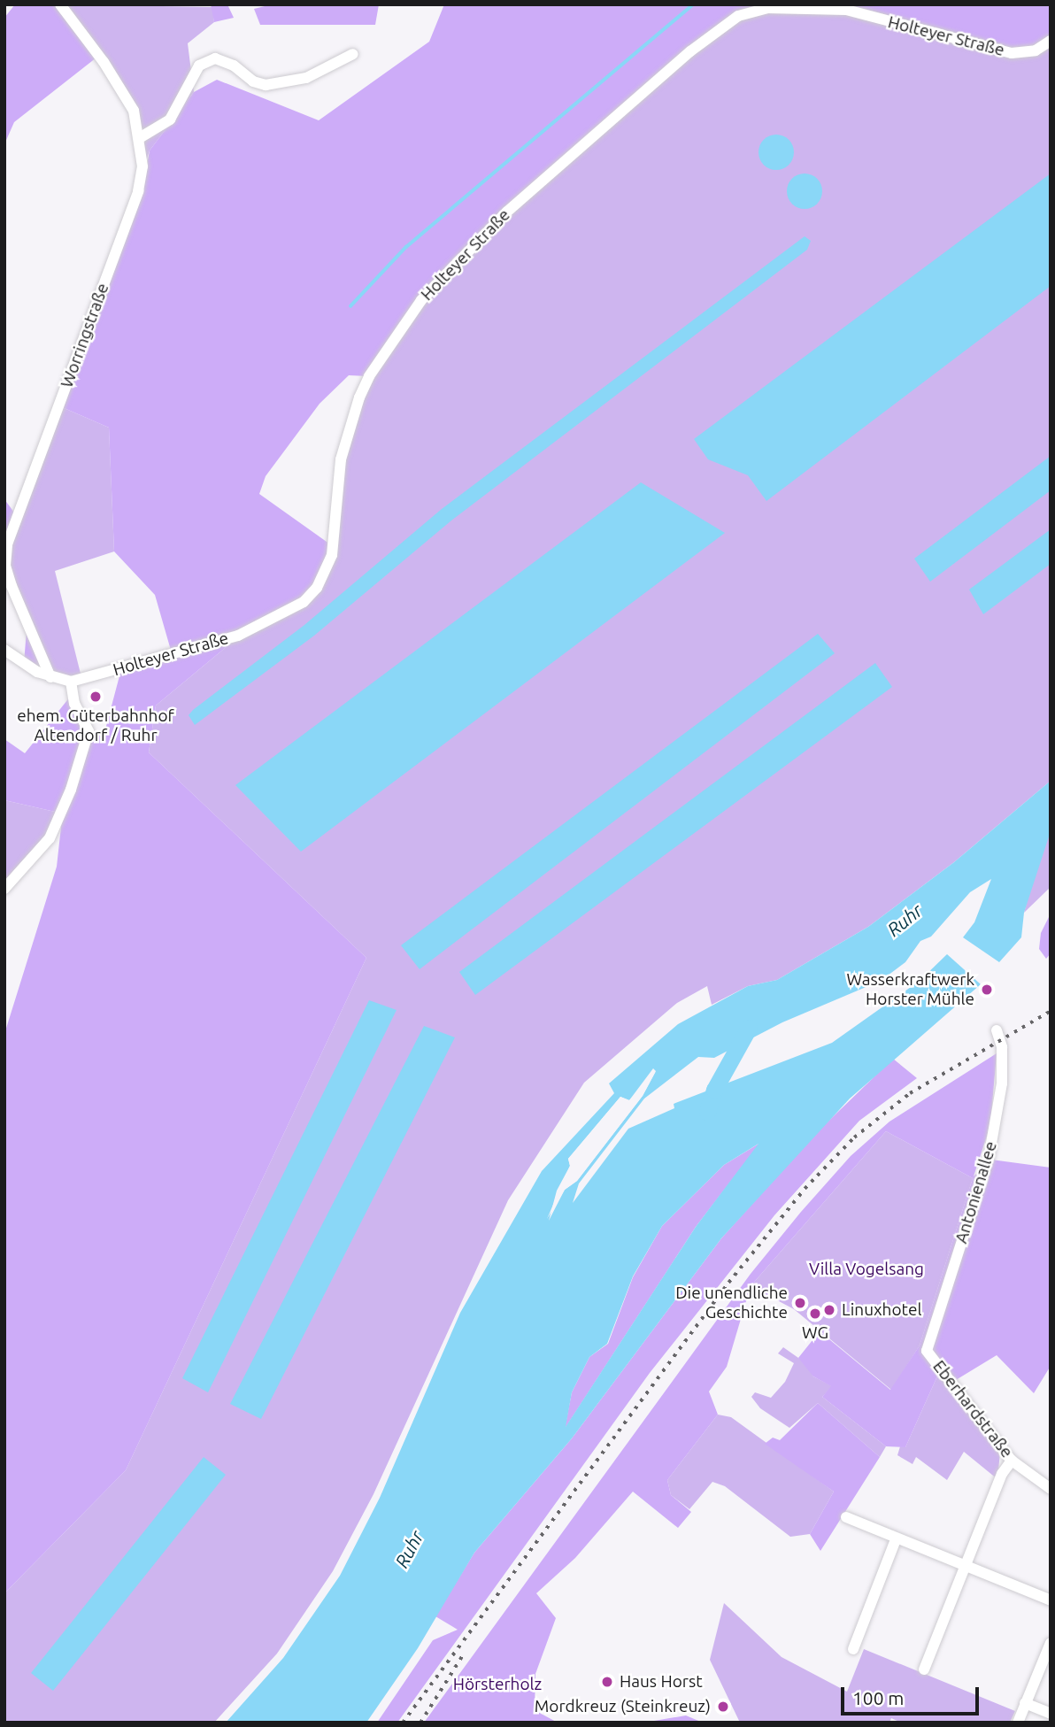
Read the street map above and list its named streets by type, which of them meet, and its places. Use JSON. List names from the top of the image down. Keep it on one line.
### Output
{"streets":{"street":["Holteyer Straße","Worringstraße","Antonienallee","Eberhardstraße"]},"crossings":[["Holteyer Straße","Worringstraße"],["Antonienallee","Eberhardstraße"]],"water":["Ruhr"],"parks":["Villa Vogelsang","Hörsterholz"],"places":["ehem. Güterbahnhof Altendorf / Ruhr","Wasserkraftwerk Horster Mühle","Die unendliche Geschichte","Linuxhotel","WG","Haus Horst","Mordkreuz (Steinkreuz)"],"scale_bar":"100 m"}
